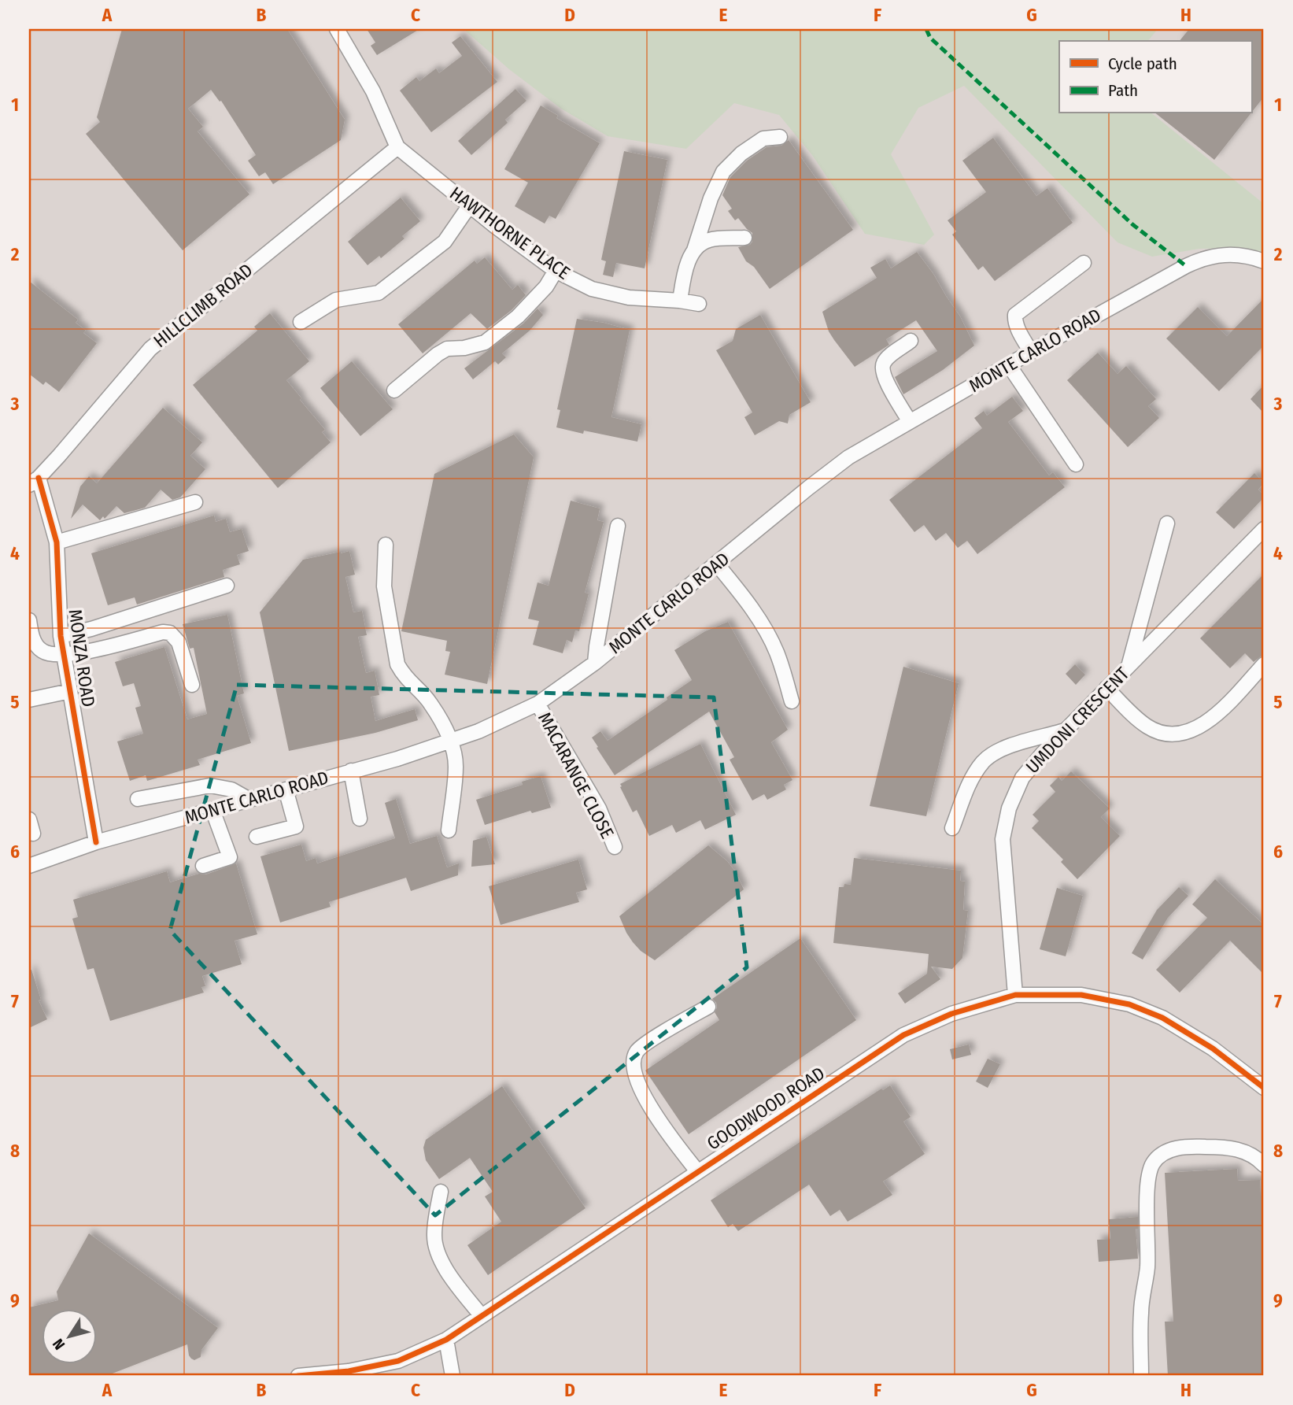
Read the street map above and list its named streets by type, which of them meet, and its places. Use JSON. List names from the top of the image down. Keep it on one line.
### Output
{"streets":{"street":["HAWTHORNE PLACE","HILLCLIMB ROAD","MONTE CARLO ROAD","MONZA ROAD","UMDONI CRESCENT","MACARANGE CLOSE","GOODWOOD ROAD"]},"crossings":[["HAWTHORNE PLACE","HILLCLIMB ROAD"],["HILLCLIMB ROAD","MONZA ROAD"],["MONTE CARLO ROAD","MONZA ROAD"],["MONTE CARLO ROAD","MACARANGE CLOSE"],["UMDONI CRESCENT","GOODWOOD ROAD"]],"legend":["Cycle path","Path"],"north":"bottom left","grid":{"columns":["A","B","C","D","E","F","G","H"],"rows":["1","2","3","4","5","6","7","8","9"]}}
